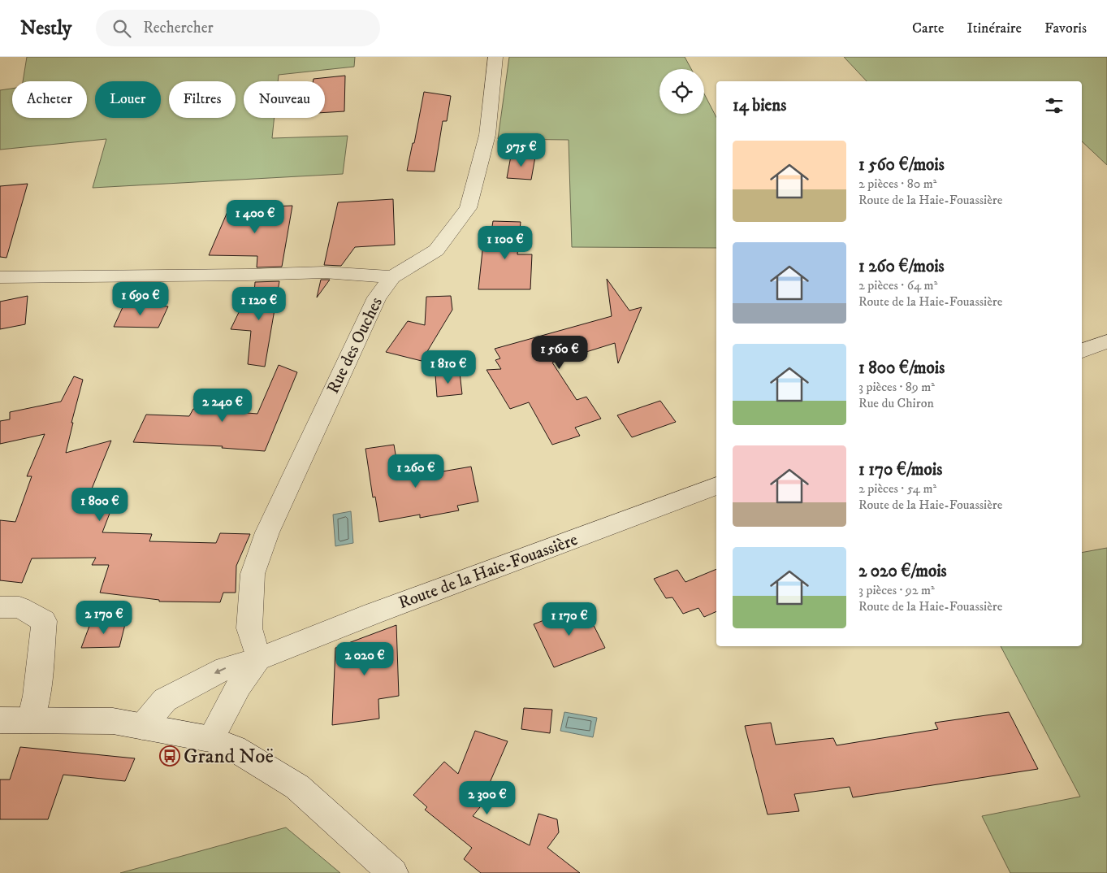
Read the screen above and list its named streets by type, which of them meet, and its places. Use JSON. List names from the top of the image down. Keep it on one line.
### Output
{"streets":{"street":["Rue des Ouches","Route de la Haie-Fouassière"]},"crossings":[["Rue des Ouches","Route de la Haie-Fouassière"]],"places":{"bus stop":["Grand Noë"]},"page":{"header":"Nestly","search":"Rechercher","nav":["Carte","Itinéraire","Favoris"],"chip":["Acheter","Louer","Filtres","Nouveau"],"heading":"14 biens","list":[{"name":"1 560 €/mois","note":"2 pièces · 80 m² · Route de la Haie-Fouassière"},{"name":"1 260 €/mois","note":"2 pièces · 64 m² · Route de la Haie-Fouassière"},{"name":"1 800 €/mois","note":"3 pièces · 89 m² · Rue du Chiron"},{"name":"1 170 €/mois","note":"2 pièces · 54 m² · Route de la Haie-Fouassière"},{"name":"2 020 €/mois","note":"3 pièces · 92 m² · Route de la Haie-Fouassière"}],"price":["975 €","1 400 €","1 100 €","1 690 €","1 120 €","1 560 €","1 810 €","2 240 €","1 260 €","1 800 €","2 170 €","1 170 €","2 020 €","2 300 €"]}}
